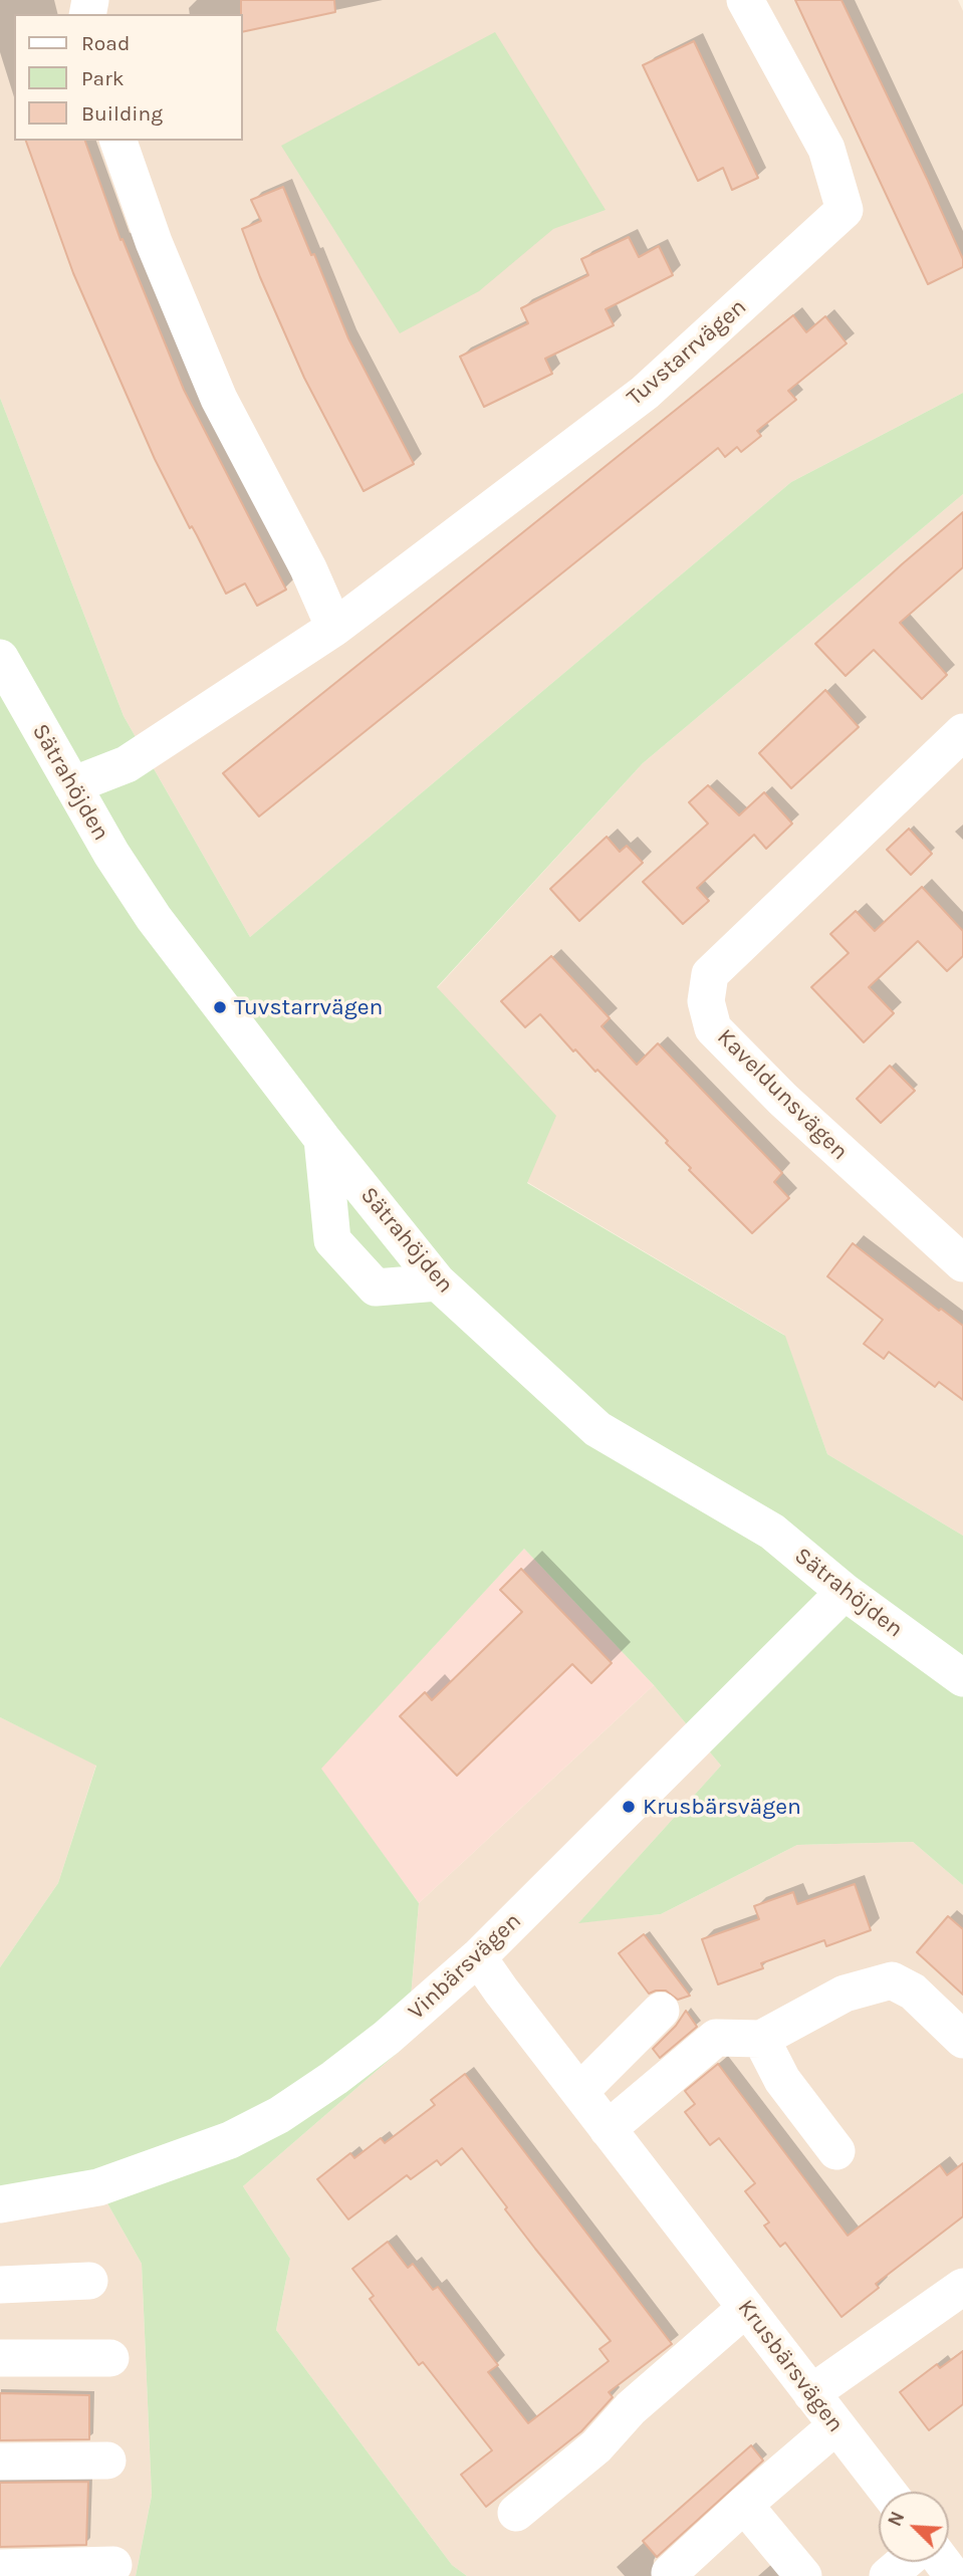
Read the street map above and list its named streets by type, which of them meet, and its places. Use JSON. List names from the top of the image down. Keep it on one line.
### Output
{"streets":{"street":["Tuvstarrvägen","Sätrahöjden","Kaveldunsvägen","Vinbärsvägen","Krusbärsvägen"]},"crossings":[["Tuvstarrvägen","Sätrahöjden"],["Sätrahöjden","Vinbärsvägen"],["Vinbärsvägen","Krusbärsvägen"]],"places":["Tuvstarrvägen","Krusbärsvägen"],"legend":["Road","Park","Building"],"north":"top left"}
